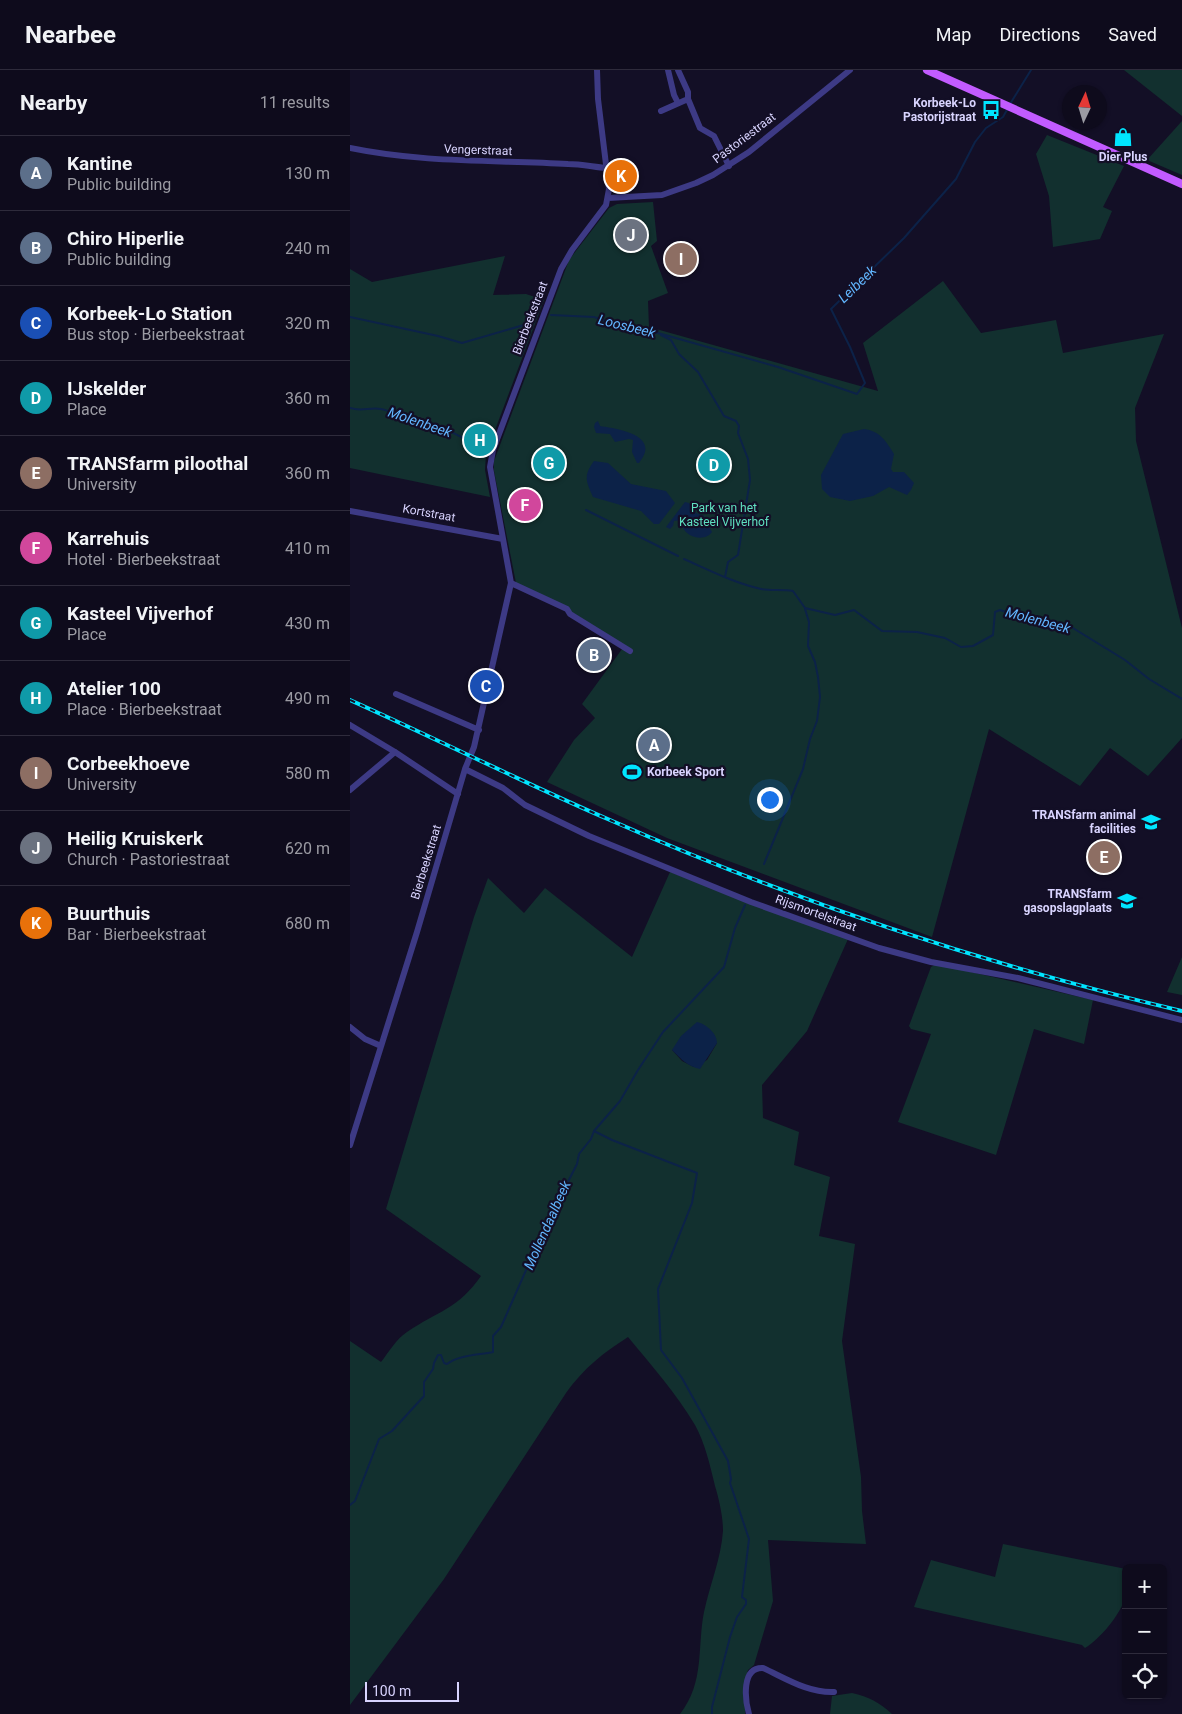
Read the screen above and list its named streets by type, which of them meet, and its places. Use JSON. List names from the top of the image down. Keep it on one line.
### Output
{"streets":{"street":["Pastoriestraat","Vengerstraat","Bierbeekstraat","Kortstraat","Rijsmortelstraat"]},"crossings":[["Pastoriestraat","Bierbeekstraat"],["Bierbeekstraat","Kortstraat"],["Bierbeekstraat","Rijsmortelstraat"]],"water":["Leibeek","Loosbeek","Molenbeek","Mollendaalbeek"],"parks":["Park van het Kasteel Vijverhof"],"places":{"bus stop":["Korbeek-Lo Pastorijstraat"],"shop":["Dier Plus"],"sports":["Korbeek Sport"],"school or university":["TRANSfarm animal facilities","TRANSfarm gasopslagplaats"]},"scale_bar":"100 m","north":"top","page":{"header":"Nearbee","nav":["Map","Directions","Saved"],"heading":["Nearby","11 results"],"list":[{"mark":"A","name":"Kantine","note":"Public building","value":"130 m"},{"mark":"B","name":"Chiro Hiperlie","note":"Public building","value":"240 m"},{"mark":"C","name":"Korbeek-Lo Station","note":"Bus stop · Bierbeekstraat","value":"320 m"},{"mark":"D","name":"IJskelder","note":"Place","value":"360 m"},{"mark":"E","name":"TRANSfarm piloothal","note":"University","value":"360 m"},{"mark":"F","name":"Karrehuis","note":"Hotel · Bierbeekstraat","value":"410 m"},{"mark":"G","name":"Kasteel Vijverhof","note":"Place","value":"430 m"},{"mark":"H","name":"Atelier 100","note":"Place · Bierbeekstraat","value":"490 m"},{"mark":"I","name":"Corbeekhoeve","note":"University","value":"580 m"},{"mark":"J","name":"Heilig Kruiskerk","note":"Church · Pastoriestraat","value":"620 m"},{"mark":"K","name":"Buurthuis","note":"Bar · Bierbeekstraat","value":"680 m"}],"pins":["K","J","I","H","G","D","F","B","C","A","E"],"map_buttons":["+","−"],"scale":"100 m"}}
